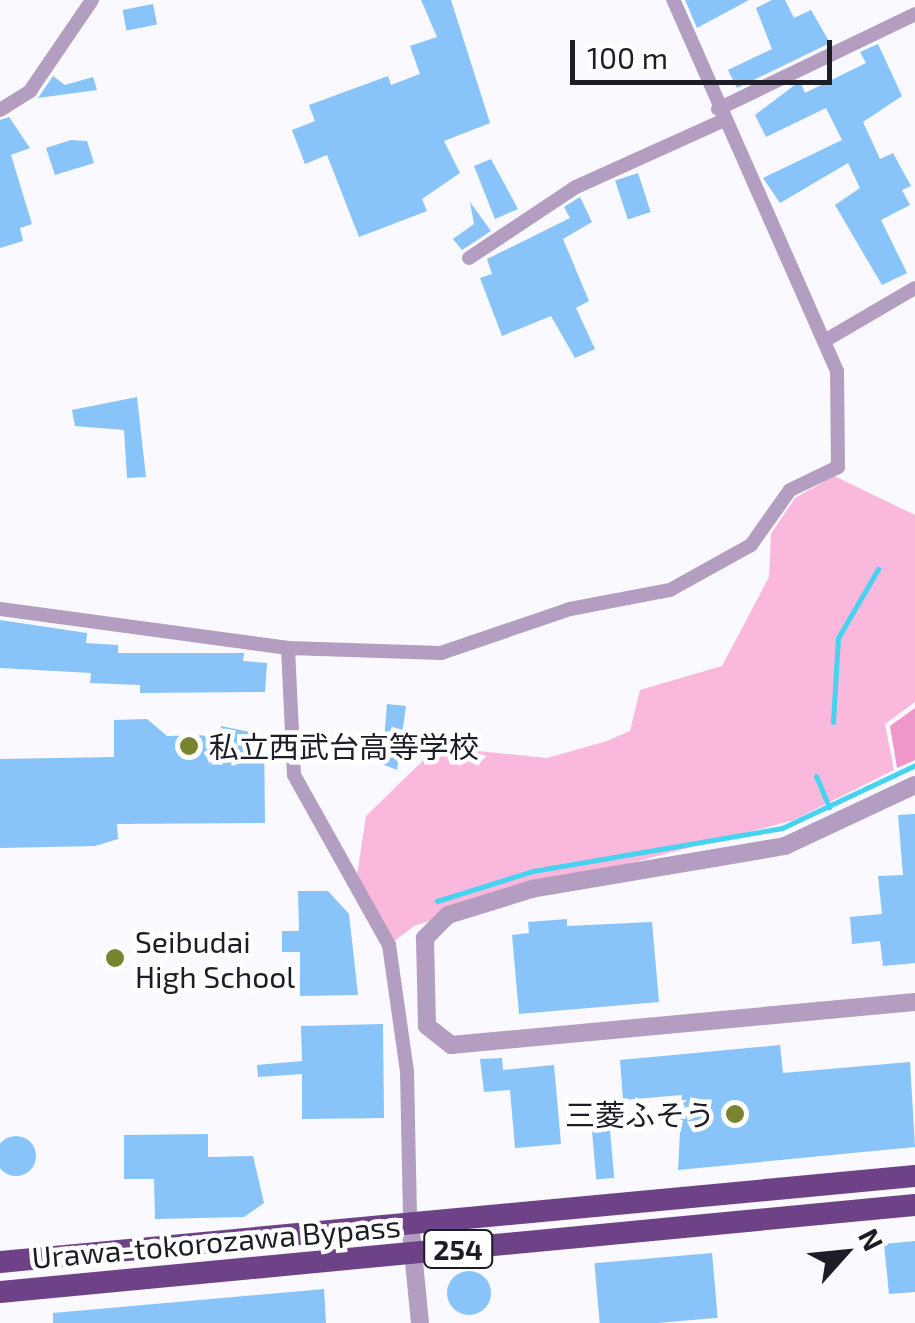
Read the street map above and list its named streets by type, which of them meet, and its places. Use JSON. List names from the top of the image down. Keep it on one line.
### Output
{"streets":{"highway":["Urawa-tokorozawa Bypass","254"]},"places":["私立西武台高等学校","Seibudai High School","三菱ふそう"],"scale_bar":"100 m","north":"top right"}
